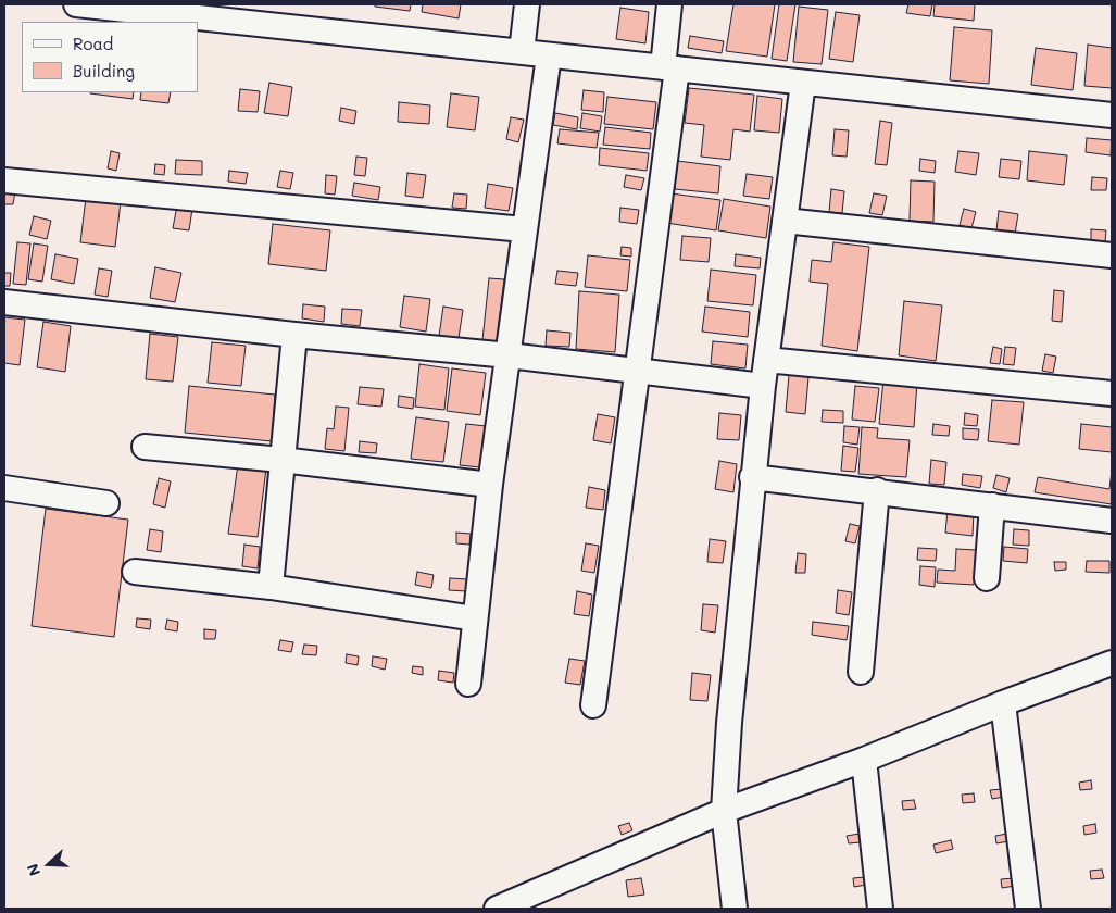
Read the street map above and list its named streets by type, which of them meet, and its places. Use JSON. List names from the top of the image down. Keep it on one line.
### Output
{"legend":["Road","Building"],"north":"left"}
